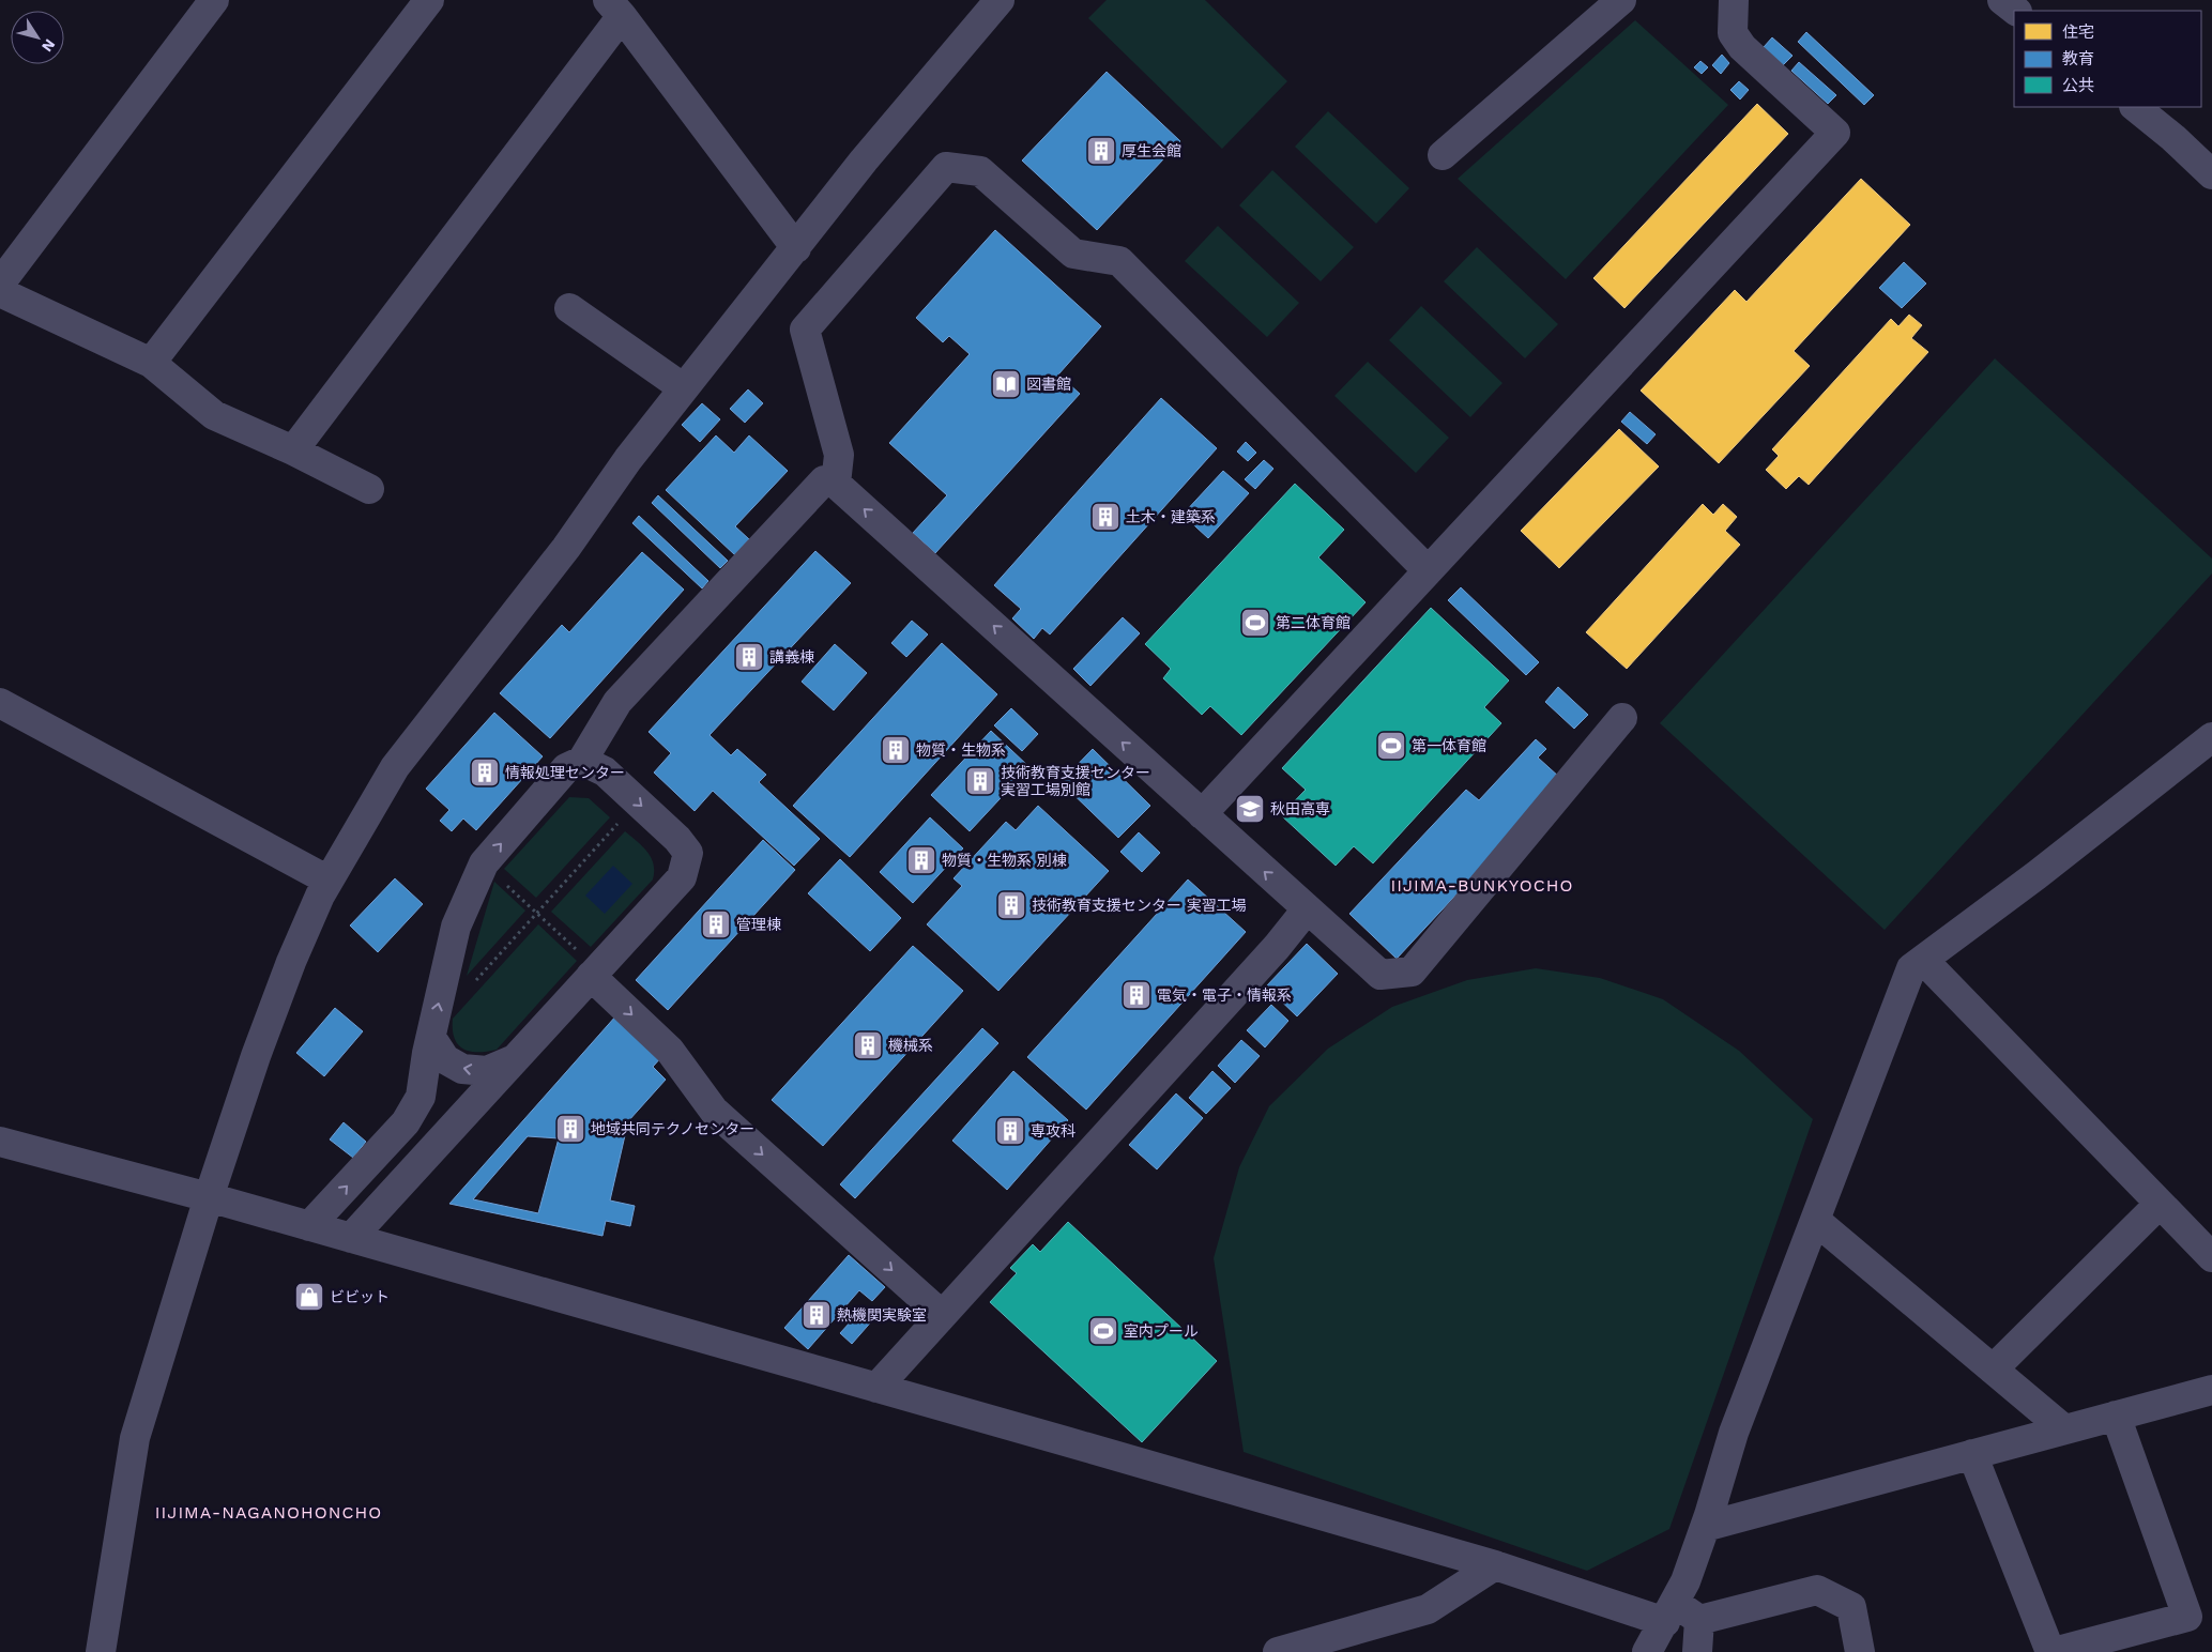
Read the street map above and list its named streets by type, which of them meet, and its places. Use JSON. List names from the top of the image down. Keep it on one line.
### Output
{"districts":["IIJIMA-BUNKYOCHO","IIJIMA-NAGANOHONCHO"],"places":{"building":["厚生会館","土木・建築系","講義棟","物質・生物系","情報処理センター","技術教育支援センター 実習工場別館","物質・生物系 別棟","技術教育支援センター 実習工場","管理棟","電気・電子・情報系","機械系","地域共同テクノセンター","専攻科","熱機関実験室"],"library":["図書館"],"sports":["第二体育館","第一体育館","室内プール"],"school or university":["秋田高専"],"shop":["ビビット"]},"legend":["住宅","教育","公共"],"north":"bottom right"}
